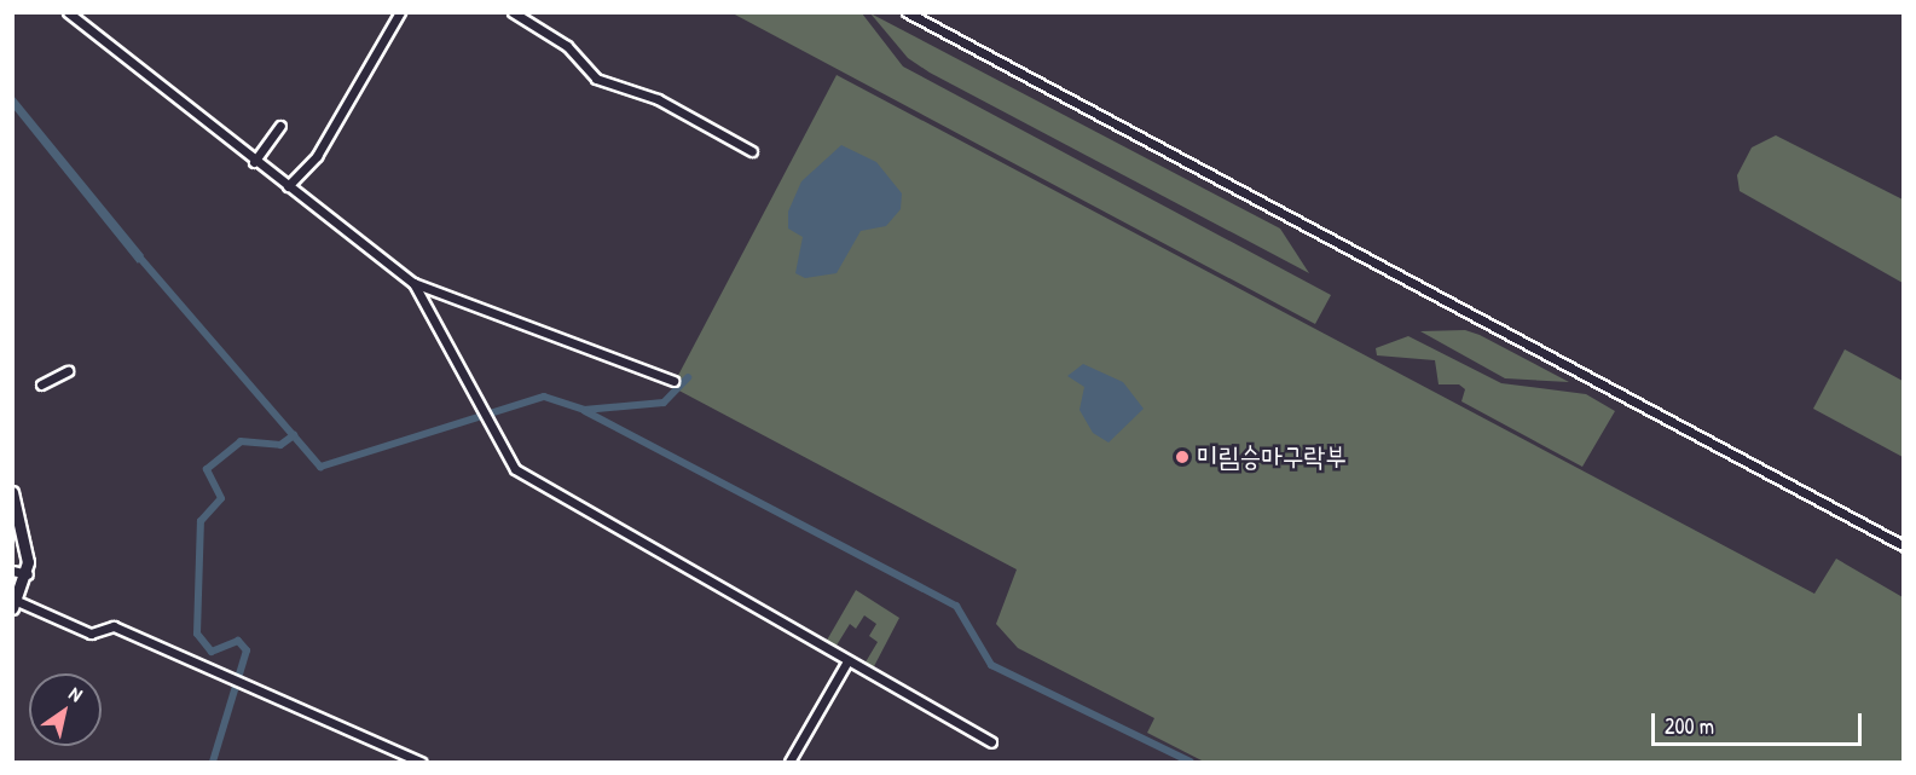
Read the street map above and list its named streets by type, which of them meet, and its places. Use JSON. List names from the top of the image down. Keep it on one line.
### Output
{"places":["미림승마구락부"],"scale_bar":"200 m","north":"top right"}
